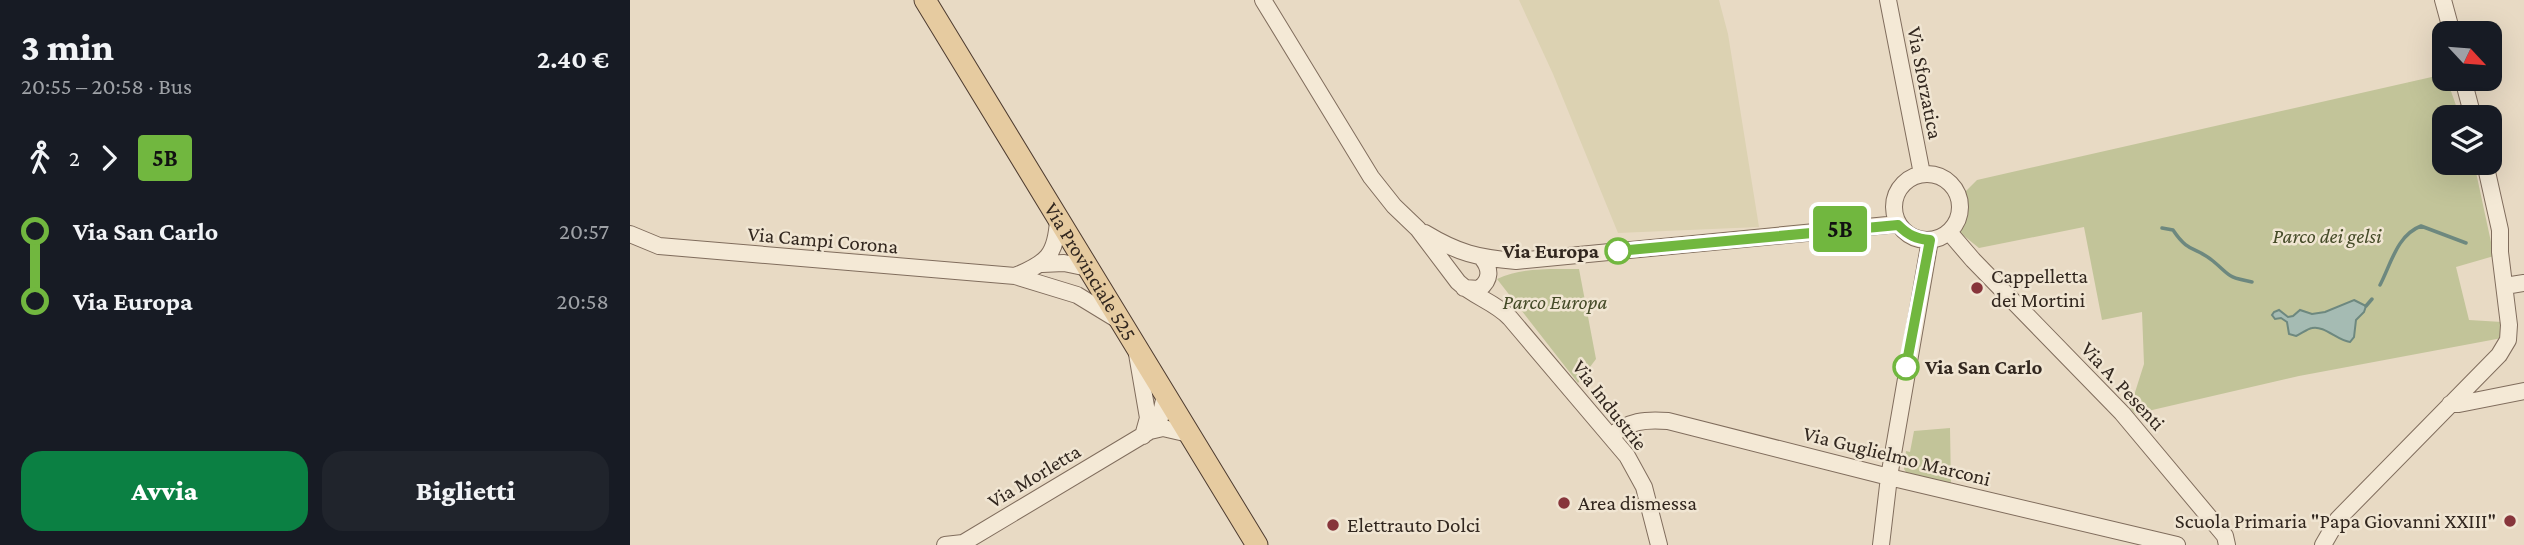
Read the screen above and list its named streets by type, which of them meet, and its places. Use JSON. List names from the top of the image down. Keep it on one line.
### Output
{"streets":{"main road":["Via Provinciale 525"],"street":["Via Sforzatica","Via Campi Corona","Via A. Pesenti","Via Industrie","Via Guglielmo Marconi","Via Morletta"]},"crossings":[["Via Sforzatica","Via A. Pesenti"],["Via Campi Corona","Via Provinciale 525"],["Via Industrie","Via Guglielmo Marconi"]],"parks":["Parco dei gelsi","Parco Europa"],"places":["Via Europa","Cappelletta dei Mortini","Via San Carlo","Area dismessa","Scuola Primaria \"Papa Giovanni XXIII\"","Elettrauto Dolci"],"lines":["bus line 5B"],"north":"bottom right","page":{"heading":["3 min","20:55 – 20:58 · Bus","2.40 €"],"on_map":"5B","legs":["2","5B"],"list":[{"name":"Via San Carlo","value":"20:57"},{"name":"Via Europa","value":"20:58"}],"buttons":["Avvia","Biglietti"]}}
